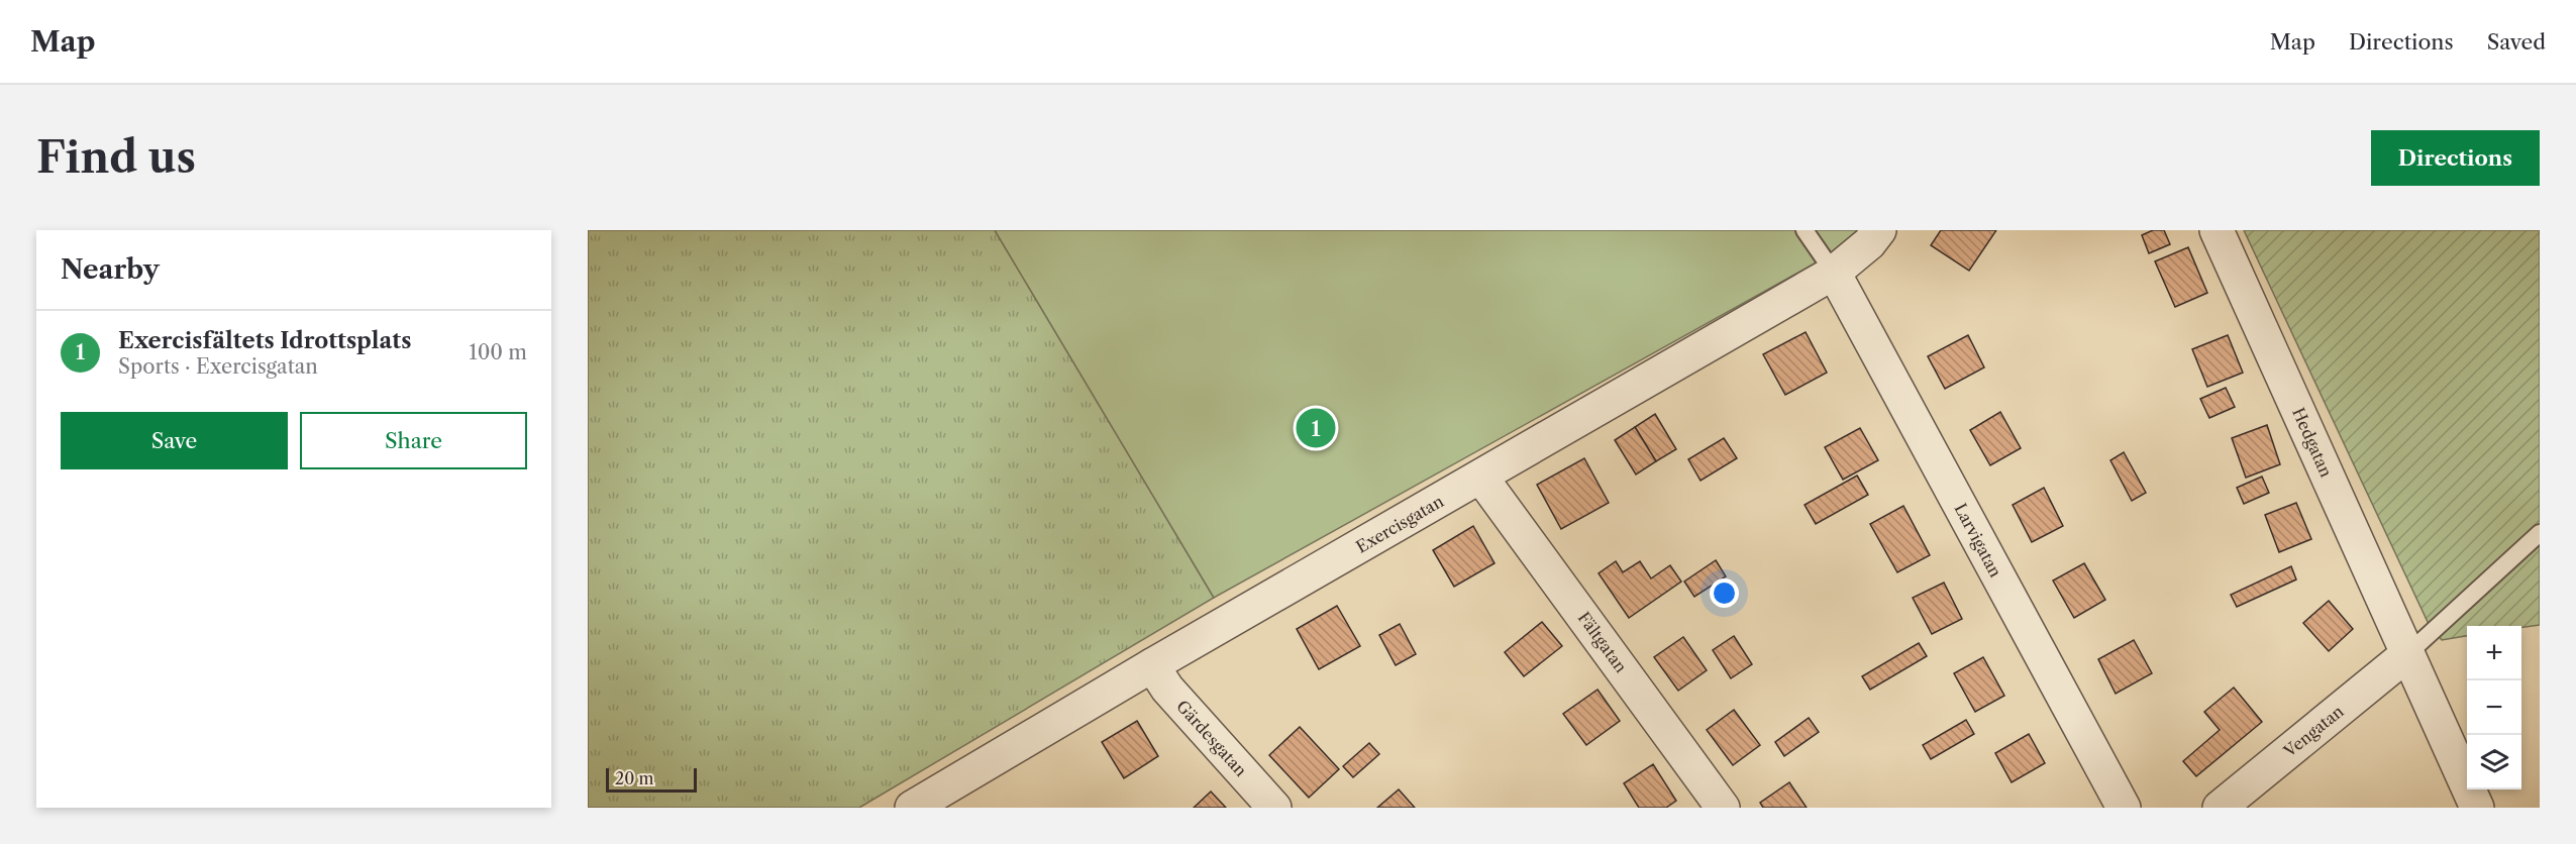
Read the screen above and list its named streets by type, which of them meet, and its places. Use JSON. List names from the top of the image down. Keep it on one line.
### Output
{"streets":{"street":["Hedgatan","Exercisgatan","Larvigatan","Fältgatan","Vengatan","Gärdesgatan"]},"crossings":[["Hedgatan","Vengatan"],["Exercisgatan","Larvigatan"],["Exercisgatan","Fältgatan"],["Exercisgatan","Gärdesgatan"]],"scale_bar":"20 m","page":{"header":"Map","nav":["Map","Directions","Saved"],"buttons":["Directions",["Save","Share"]],"title":"Find us","heading":"Nearby","list":[{"mark":"1","name":"Exercisfältets Idrottsplats","note":"Sports · Exercisgatan","value":"100 m"}],"pins":"1","map_buttons":["+","−"],"scale":"20 m"}}
